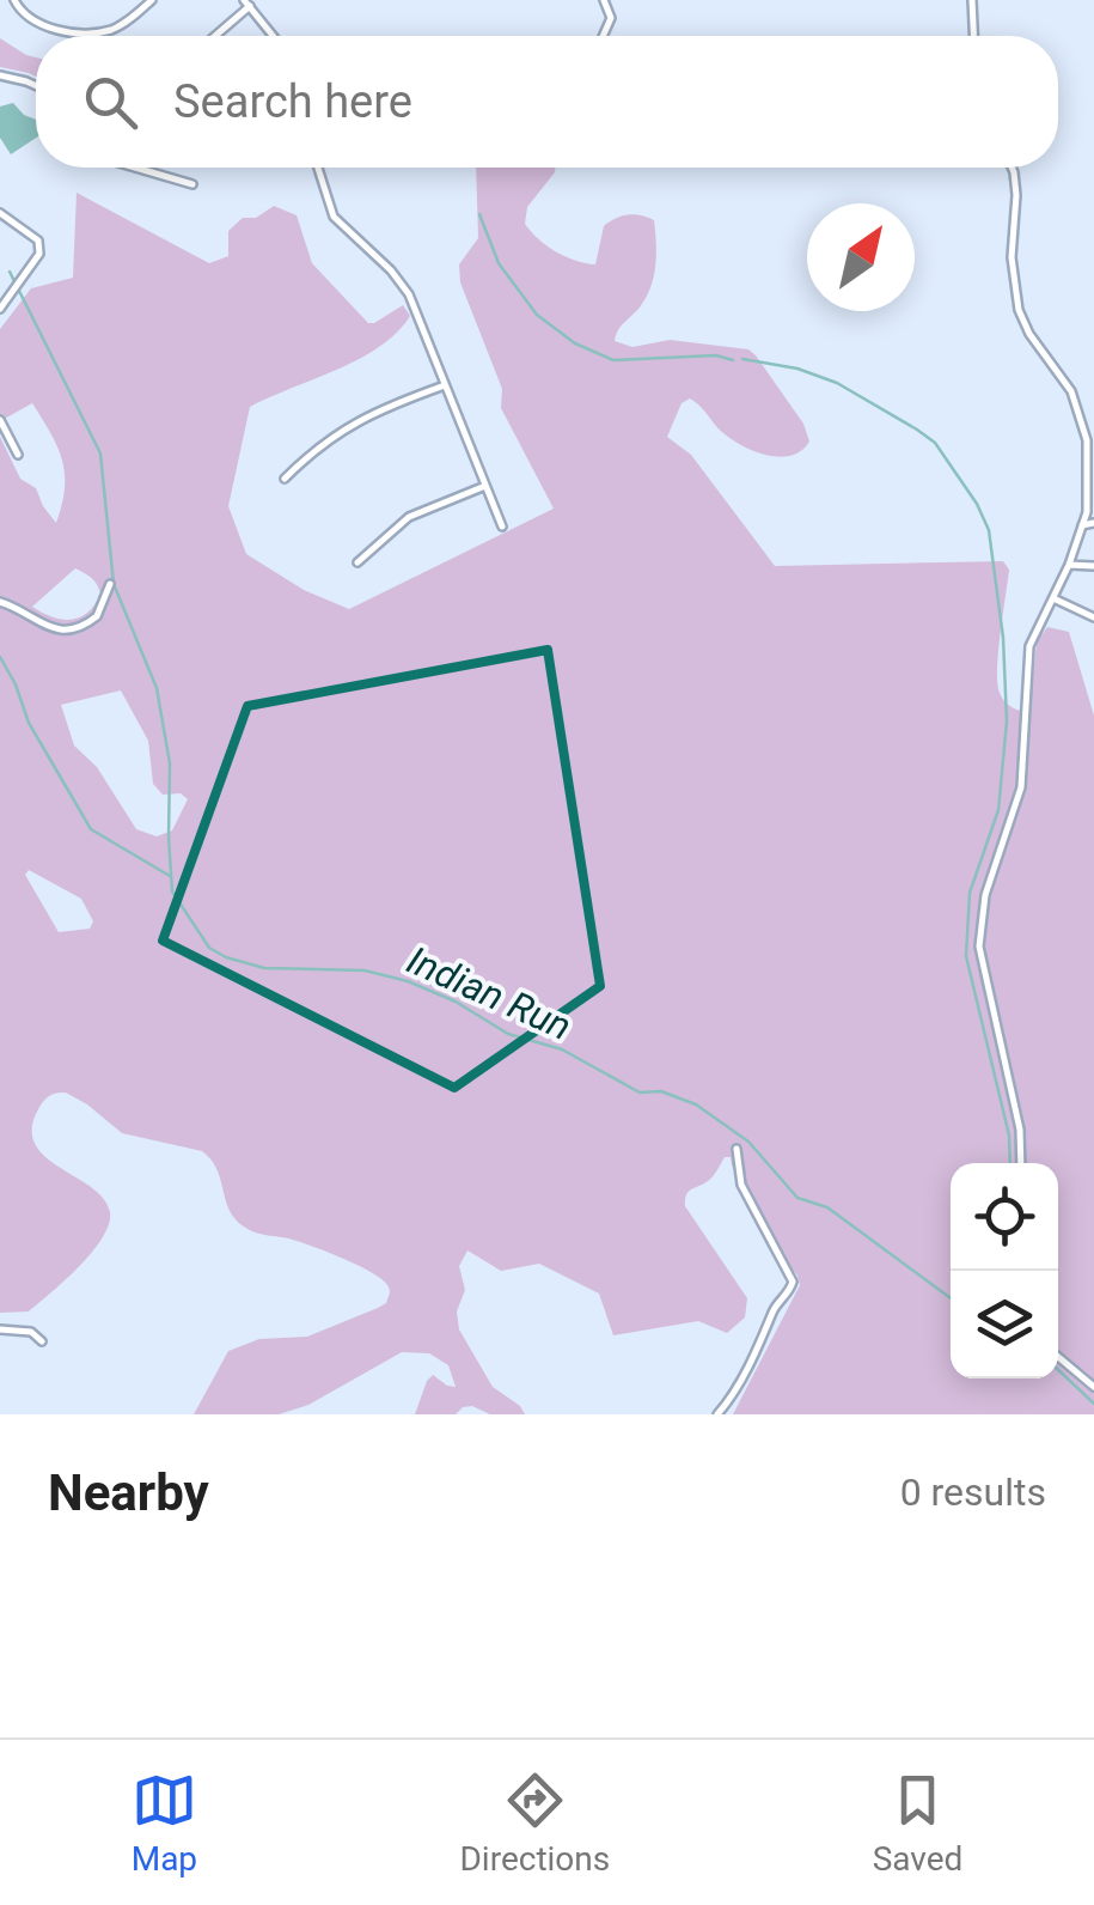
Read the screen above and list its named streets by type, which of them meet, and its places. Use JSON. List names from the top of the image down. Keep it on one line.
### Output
{"water":["Indian Run"],"north":"top right","page":{"search":"Search here","heading":["Nearby","0 results"],"nav":["Map","Directions","Saved"]}}
